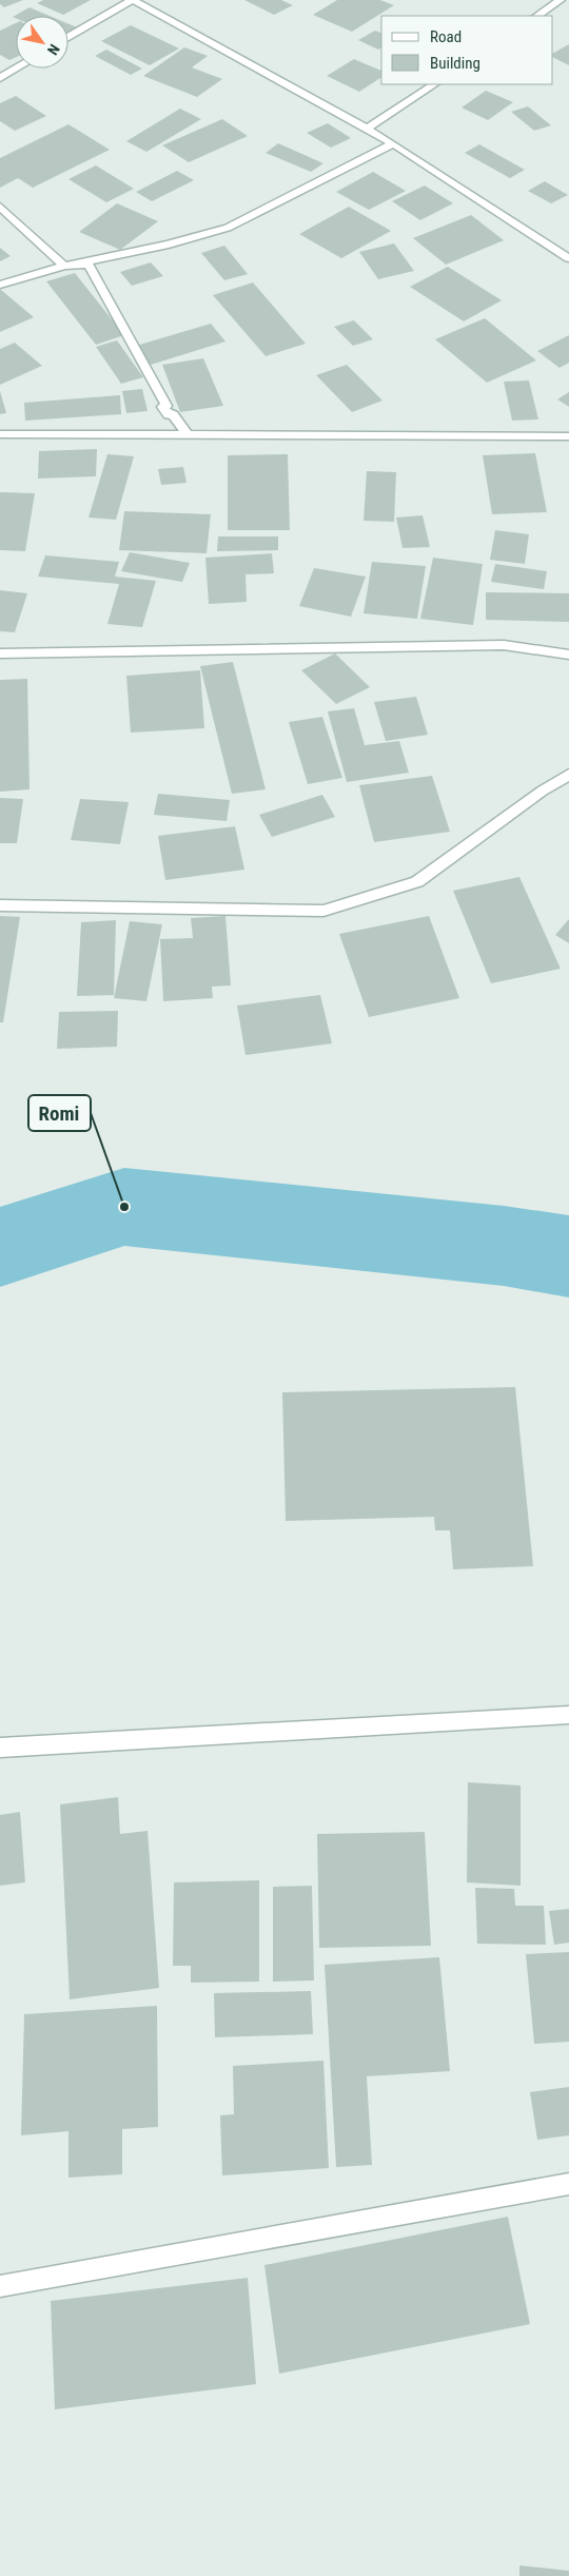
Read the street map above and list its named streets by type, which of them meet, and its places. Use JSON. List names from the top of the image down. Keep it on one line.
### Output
{"places":["Romi"],"legend":["Road","Building"],"north":"bottom right"}
